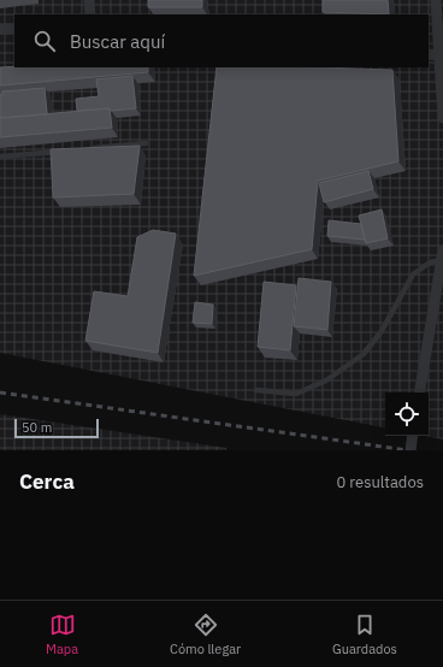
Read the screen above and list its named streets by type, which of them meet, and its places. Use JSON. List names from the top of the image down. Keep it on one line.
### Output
{"scale_bar":"50 m","page":{"search":"Buscar aquí","scale":"50 m","heading":["Cerca","0 resultados"],"nav":["Mapa","Cómo llegar","Guardados"]}}
